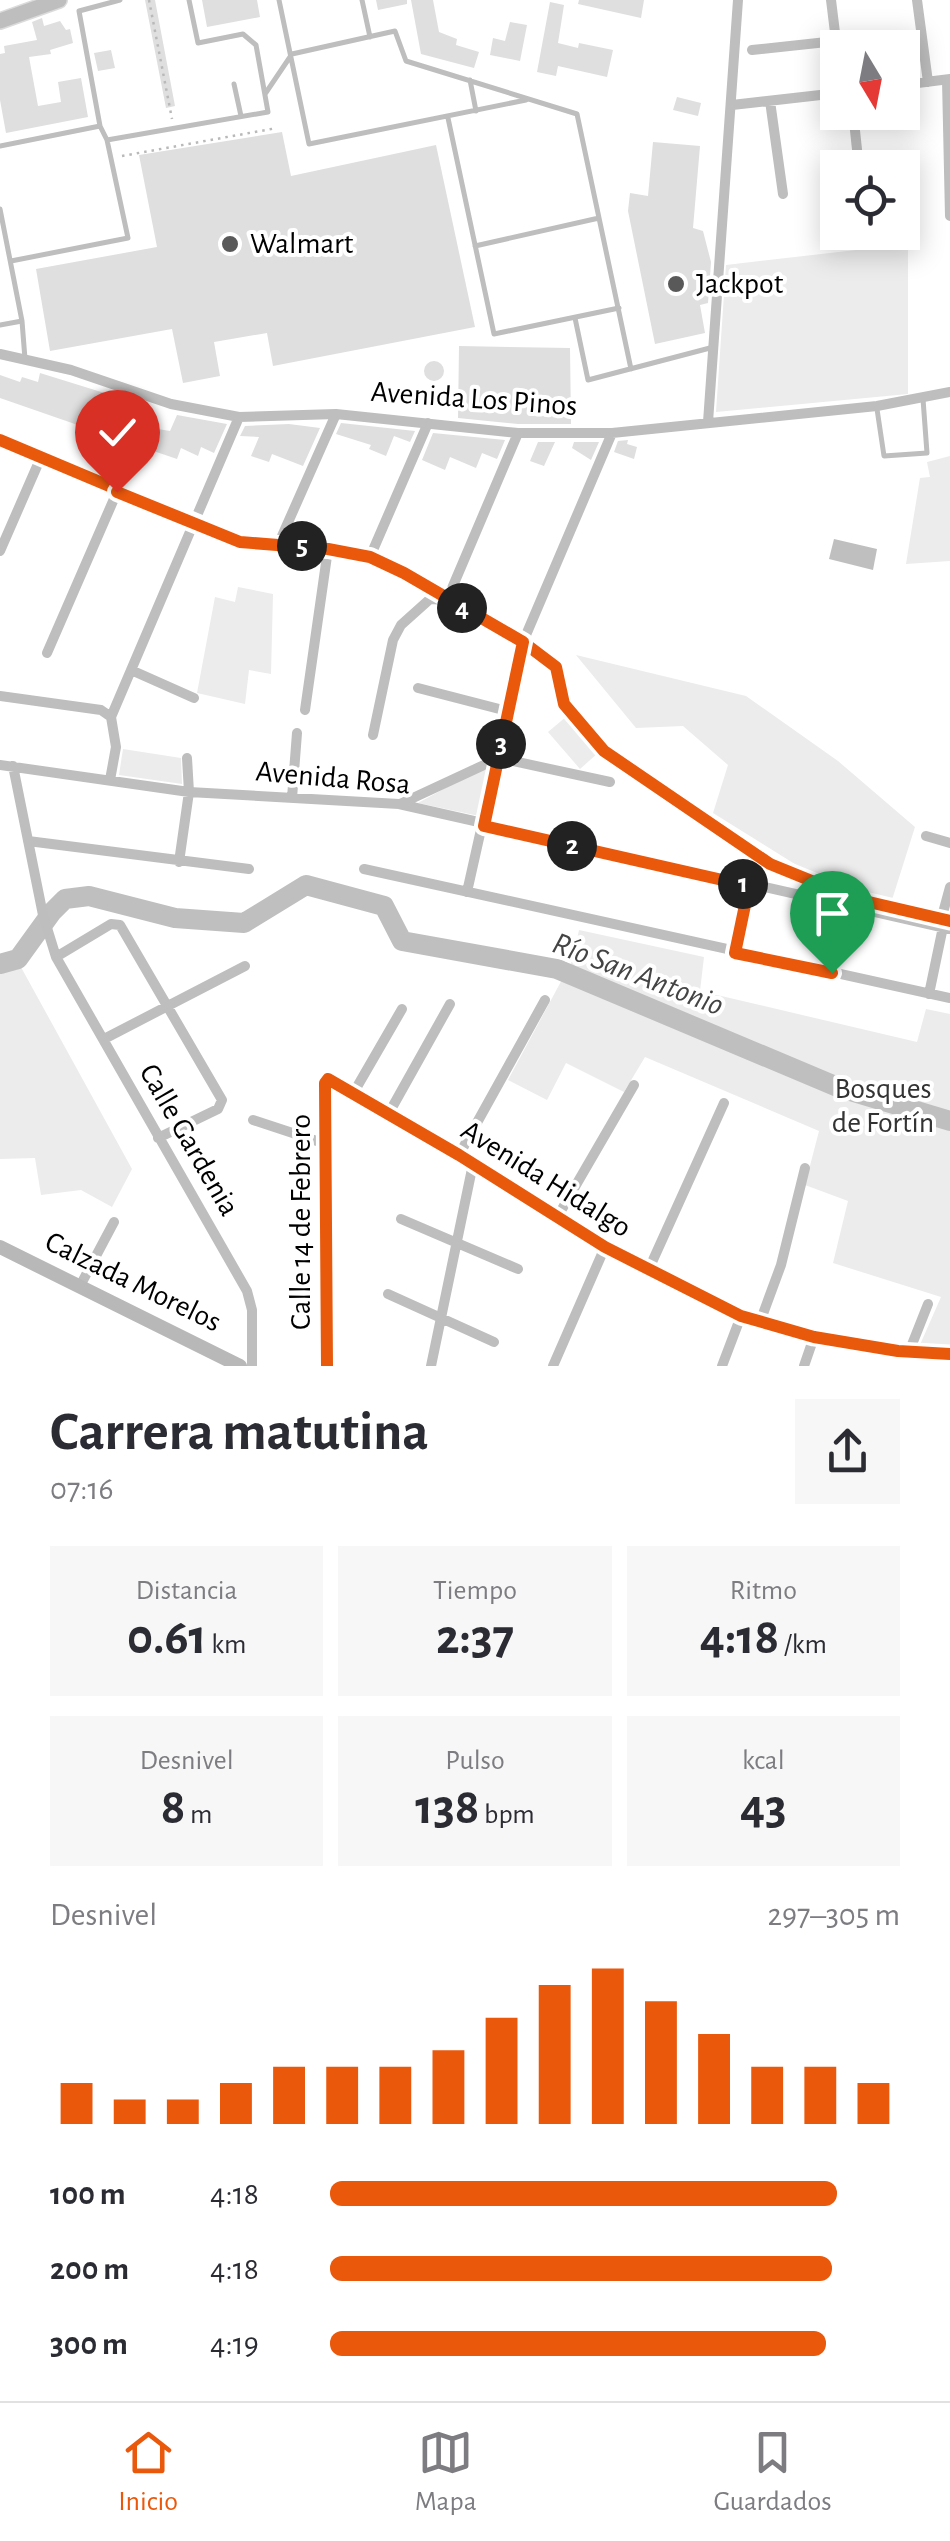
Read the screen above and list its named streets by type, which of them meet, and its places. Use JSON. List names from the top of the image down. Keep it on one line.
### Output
{"streets":{"street":["Avenida Los Pinos","Avenida Rosa","Calle Gardenia","Avenida Hidalgo","Calle 14 de Febrero","Calzada Morelos"]},"crossings":[["Avenida Hidalgo","Calle 14 de Febrero"]],"water":["Río San Antonio"],"parks":["Bosques de Fortín"],"places":["Walmart","Jackpot"],"north":"bottom","page":{"pins":["5","4","3","2","1"],"heading":["Carrera matutina","07:16"],"stats":[["Distancia","0.61 km"],["Tiempo","2:37"],["Ritmo","4:18 /km"],["Desnivel","8 m"],["Pulso","138 bpm"],["kcal","43"]],"chart":["Desnivel","297–305 m"],"list":[{"name":"100 m","note":"4:18"},{"name":"200 m","note":"4:18"},{"name":"300 m","note":"4:19"}],"tabs":["Inicio","Mapa","Guardados"]}}
